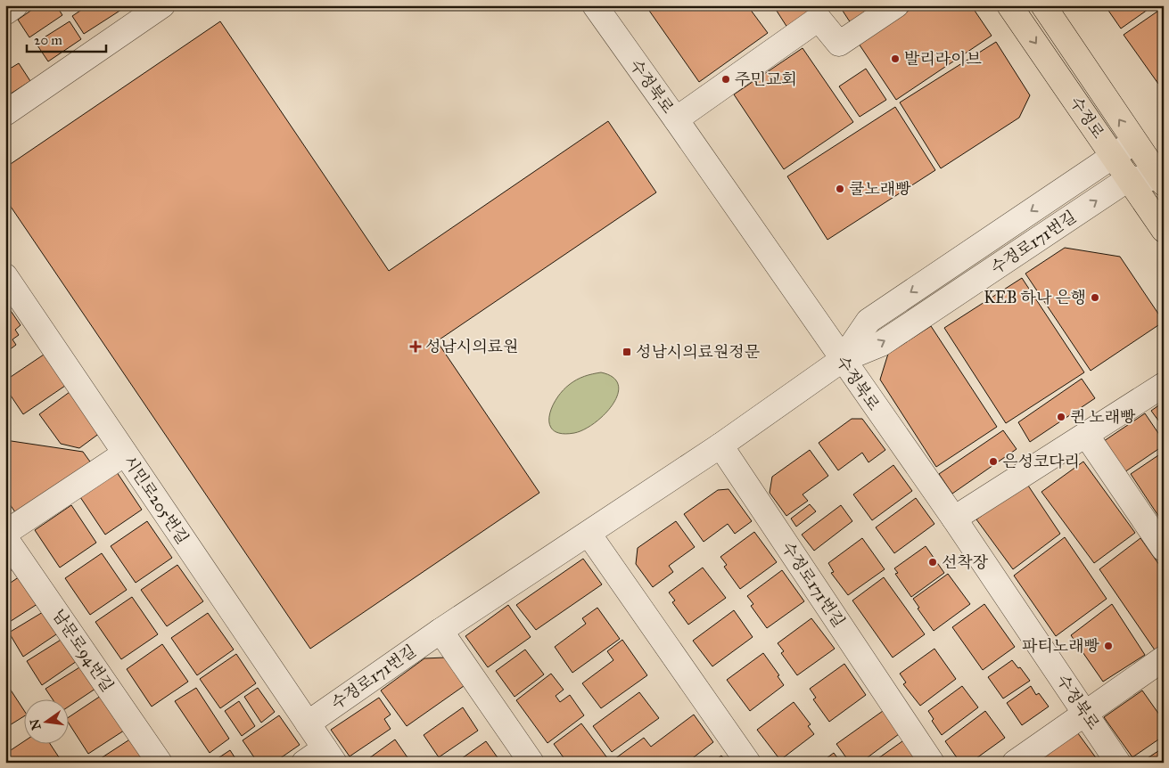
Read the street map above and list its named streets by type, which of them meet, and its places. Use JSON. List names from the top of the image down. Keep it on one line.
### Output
{"streets":{"main road":["수정로"],"street":["수정북로","수정로171번길","시민로205번길","남문로94번길"]},"crossings":[["수정북로","수정로171번길"],["수정로","수정로171번길"],["수정로171번길","시민로205번길"]],"places":{"other":["발리라이브","주민교회","쿨노래빵","KEB 하나 은행","퀸 노래빵","은성코다리","선착장","파티노래빵"],"health":["성남시의료원"],"transit":["성남시의료원정문"]},"scale_bar":"20 m","north":"left"}
